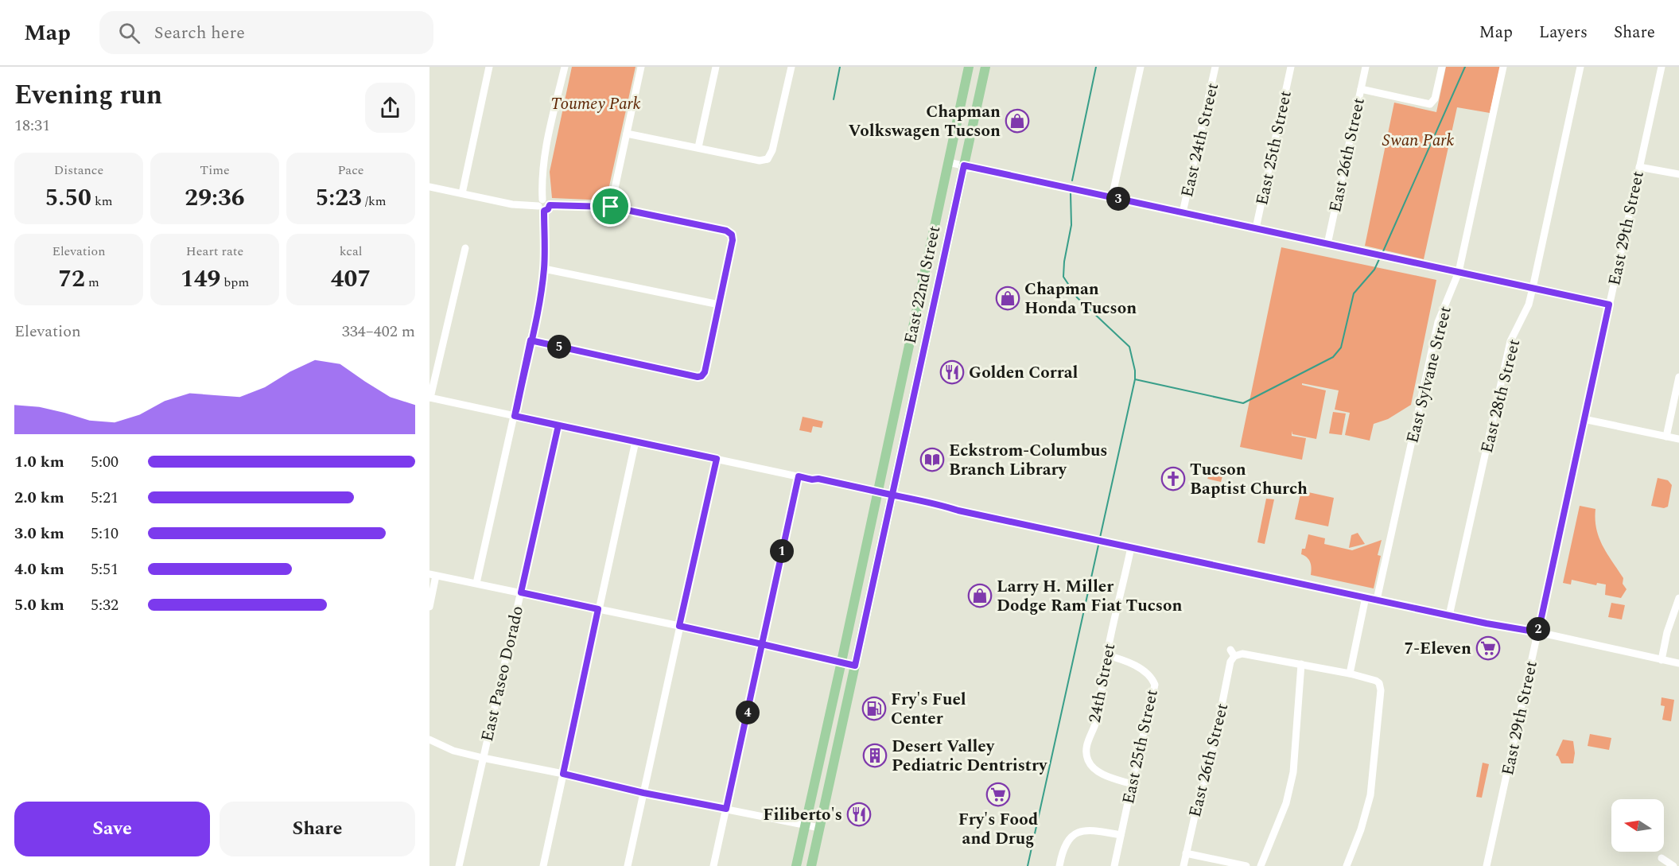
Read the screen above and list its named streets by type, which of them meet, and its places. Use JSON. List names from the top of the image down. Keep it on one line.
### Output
{"streets":{"main road":["East 22nd Street"],"street":["East 24th Street","East 25th Street","East 26th Street","East 29th Street","East Sylvane Street","East 28th Street","East Paseo Dorado","24th Street"]},"crossings":[["East 25th Street","24th Street"]],"parks":["Toumey Park","Swan Park"],"places":{"shop":["Chapman Volkswagen Tucson","Chapman Honda Tucson","Larry H. Miller Dodge Ram Fiat Tucson"],"restaurant":["Golden Corral","Filiberto's"],"library":["Eckstrom-Columbus Branch Library"],"church":["Tucson Baptist Church"],"supermarket":["7-Eleven","Fry's Food and Drug"],"fuel station":["Fry's Fuel Center"],"building":["Desert Valley Pediatric Dentristry"]},"north":"left","page":{"header":"Map","search":"Search here","nav":["Map","Layers","Share"],"heading":["Evening run","18:31"],"stats":[["Distance","5.50 km"],["Time","29:36"],["Pace","5:23 /km"],["Elevation","72 m"],["Heart rate","149 bpm"],["kcal","407"]],"pins":["3","5","1","2","4"],"chart":["Elevation","334–402 m"],"list":[{"name":"1.0 km","note":"5:00"},{"name":"2.0 km","note":"5:21"},{"name":"3.0 km","note":"5:10"},{"name":"4.0 km","note":"5:51"},{"name":"5.0 km","note":"5:32"}],"buttons":["Save","Share"]}}
